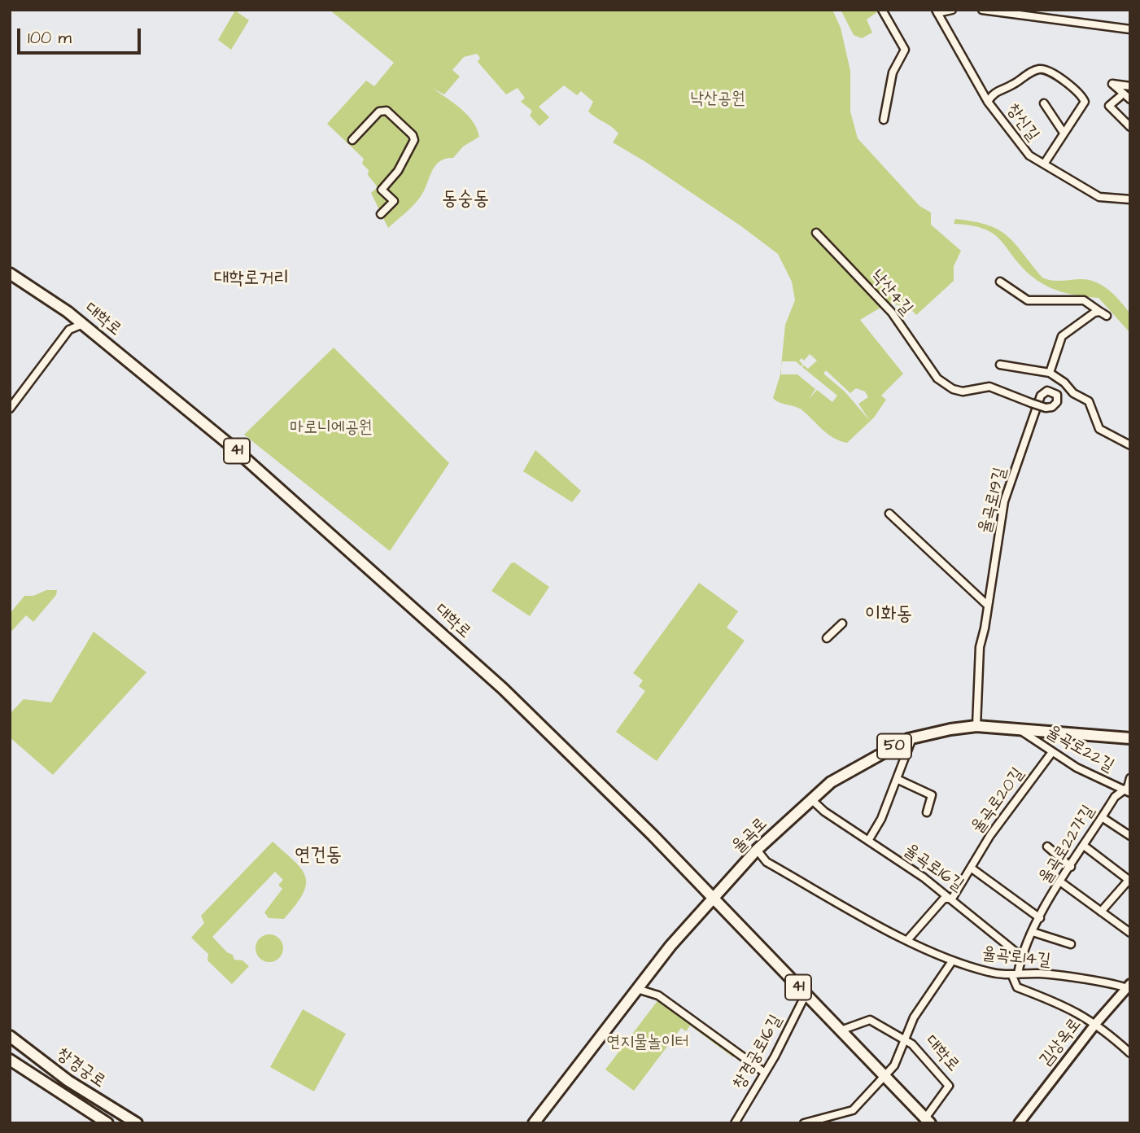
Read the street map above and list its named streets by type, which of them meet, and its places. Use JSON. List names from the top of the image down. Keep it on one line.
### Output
{"streets":{"main road":["대학로","41","50","율곡로","창경궁로"],"street":["창신길","낙산4길","율곡로19길","율곡로22길","율곡로20길","율곡로22가길","율곡로16길","율곡로14길","김상옥로","창경궁로16길"]},"crossings":[["낙산4길","율곡로19길"],["대학로","율곡로"],["대학로","율곡로14길"],["대학로","창경궁로16길"],["율곡로19길","율곡로"],["율곡로22길","율곡로20길"],["율곡로22길","율곡로"],["율곡로22길","율곡로22가길"],["율곡로20길","율곡로16길"],["율곡로","율곡로16길"],["율곡로","율곡로14길"],["율곡로22가길","율곡로16길"],["율곡로14길","김상옥로"]],"districts":["동숭동","대학로거리","이화동","연건동"],"parks":["낙산공원","마로니에공원","연지물놀이터"],"scale_bar":"100 m"}
